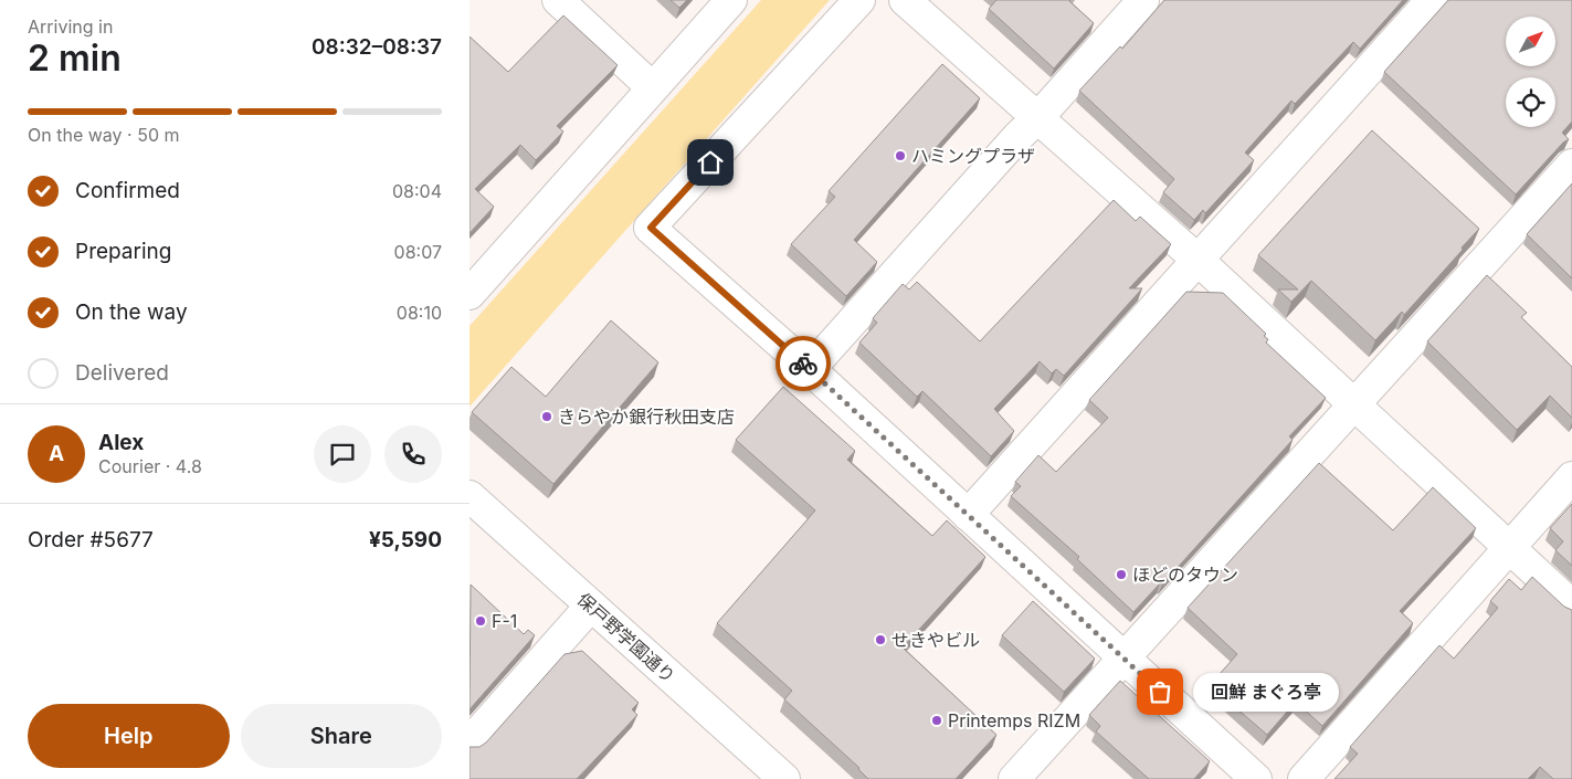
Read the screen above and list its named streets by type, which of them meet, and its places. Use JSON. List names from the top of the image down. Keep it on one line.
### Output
{"streets":{"street":["保戸野学園通り"]},"places":["ハミングプラザ","きらやか銀行秋田支店","ほどのタウン","F-1","せきやビル","回鮮 まぐろ亭","Printemps RIZM"],"north":"top right","page":{"heading":["2 min","Arriving in","08:32–08:37"],"panel":["Alex","Courier · 4.8","Order #5677","¥5,590"],"bar":"On the way · 50 m","list":[["Confirmed","08:04"],["Preparing","08:07"],["On the way","08:10"],"Delivered"],"round":"A","bubble":"回鮮 まぐろ亭","buttons":["Help","Share"]}}
